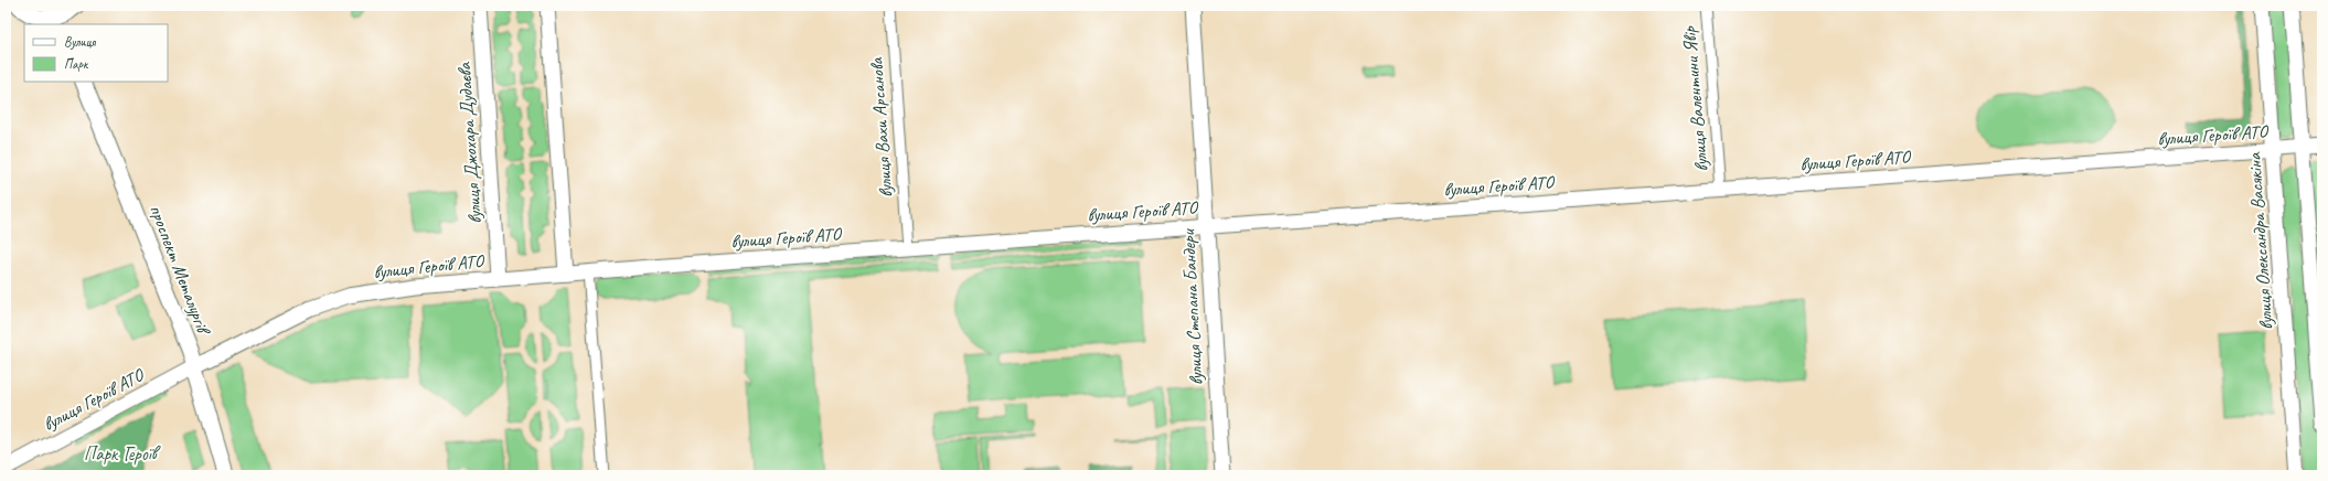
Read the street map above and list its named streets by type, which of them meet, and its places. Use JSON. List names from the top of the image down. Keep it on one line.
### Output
{"streets":{"main road":["проспект Металургів"],"street":["вулиця Валентини Явір","вулиця Вахи Арсанова","вулиця Героїв АТО","вулиця Джохара Дудаєва","вулиця Олександра Васякіна","вулиця Степана Бандери"]},"crossings":[["вулиця Валентини Явір","вулиця Героїв АТО"],["вулиця Вахи Арсанова","вулиця Героїв АТО"],["вулиця Героїв АТО","вулиця Джохара Дудаєва"],["вулиця Героїв АТО","вулиця Олександра Васякіна"],["вулиця Героїв АТО","проспект Металургів"],["вулиця Героїв АТО","вулиця Степана Бандери"]],"parks":["Парк Героїв"],"legend":["Вулиця","Парк"]}
